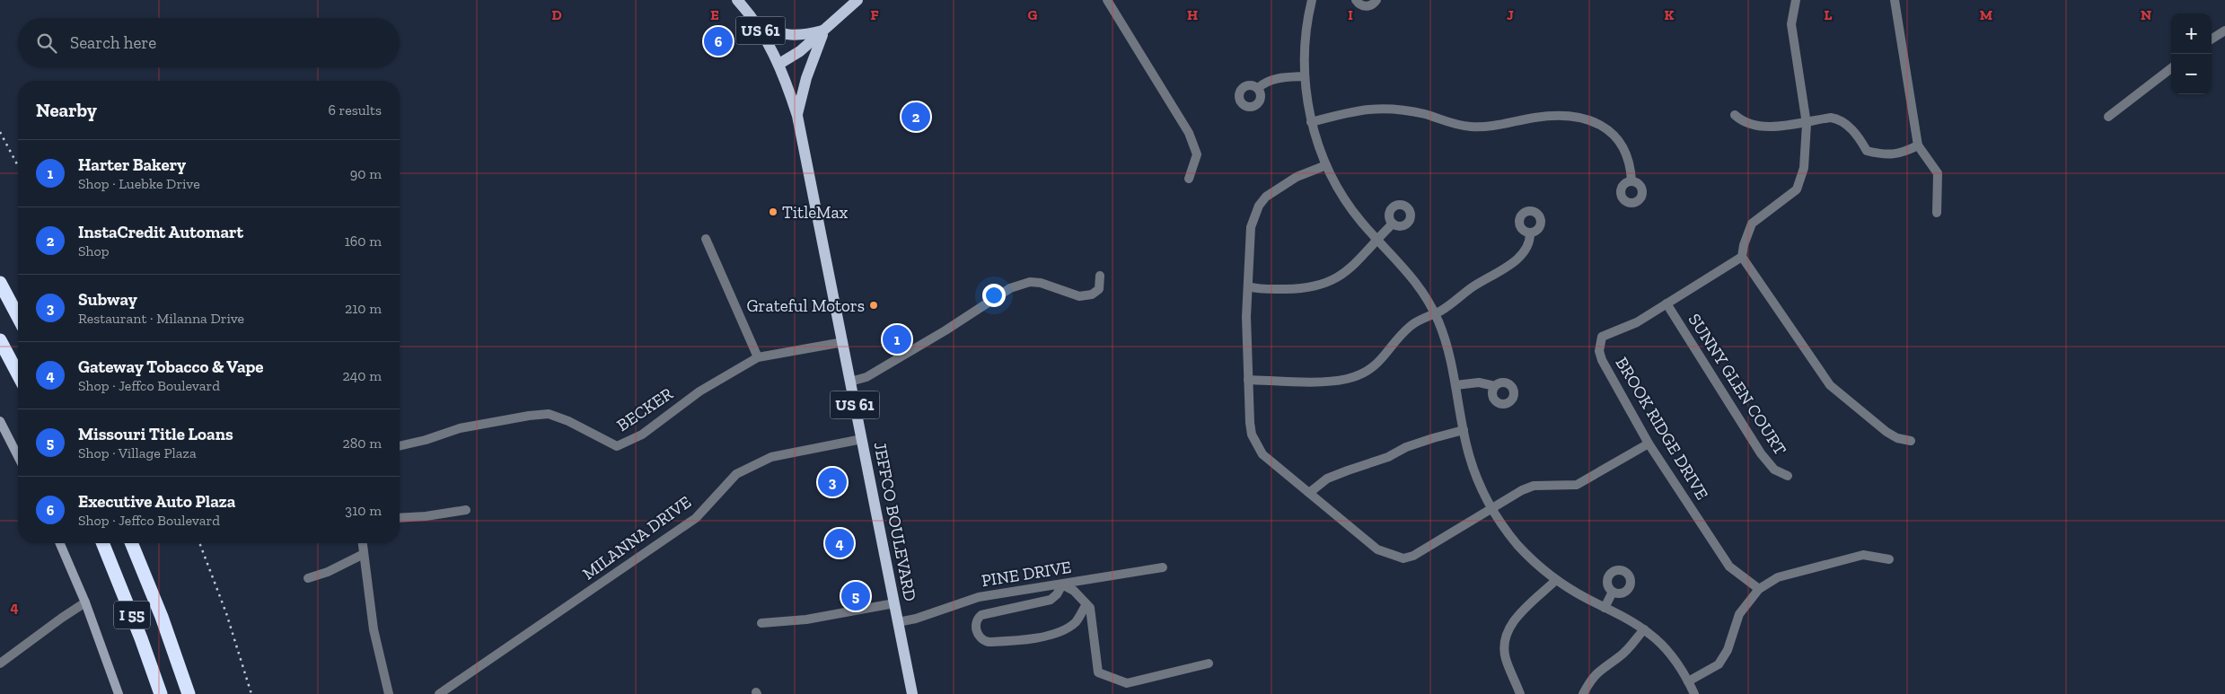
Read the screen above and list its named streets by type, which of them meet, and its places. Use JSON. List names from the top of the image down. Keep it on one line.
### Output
{"streets":{"highway":["I 55"],"main road":["US 61","JEFFCO BOULEVARD"],"street":["SUNNY GLEN COURT","BECKER","BROOK RIDGE DRIVE","MILANNA DRIVE","PINE DRIVE"]},"crossings":[["SUNNY GLEN COURT","BROOK RIDGE DRIVE"],["BECKER","JEFFCO BOULEVARD"],["JEFFCO BOULEVARD","MILANNA DRIVE"],["JEFFCO BOULEVARD","PINE DRIVE"]],"places":["TitleMax","Grateful Motors"],"page":{"map_buttons":["+","−"],"search":"Search here","pins":["6","2","1","3","4","5"],"heading":["Nearby","6 results"],"list":[{"mark":"1","name":"Harter Bakery","note":"Shop · Luebke Drive","value":"90 m"},{"mark":"2","name":"InstaCredit Automart","note":"Shop","value":"160 m"},{"mark":"3","name":"Subway","note":"Restaurant · Milanna Drive","value":"210 m"},{"mark":"4","name":"Gateway Tobacco & Vape","note":"Shop · Jeffco Boulevard","value":"240 m"},{"mark":"5","name":"Missouri Title Loans","note":"Shop · Village Plaza","value":"280 m"},{"mark":"6","name":"Executive Auto Plaza","note":"Shop · Jeffco Boulevard","value":"310 m"}]},"grid":{"columns":["D","E","F","G","H","I","J","K","L","M","N"],"rows":["4"]}}
